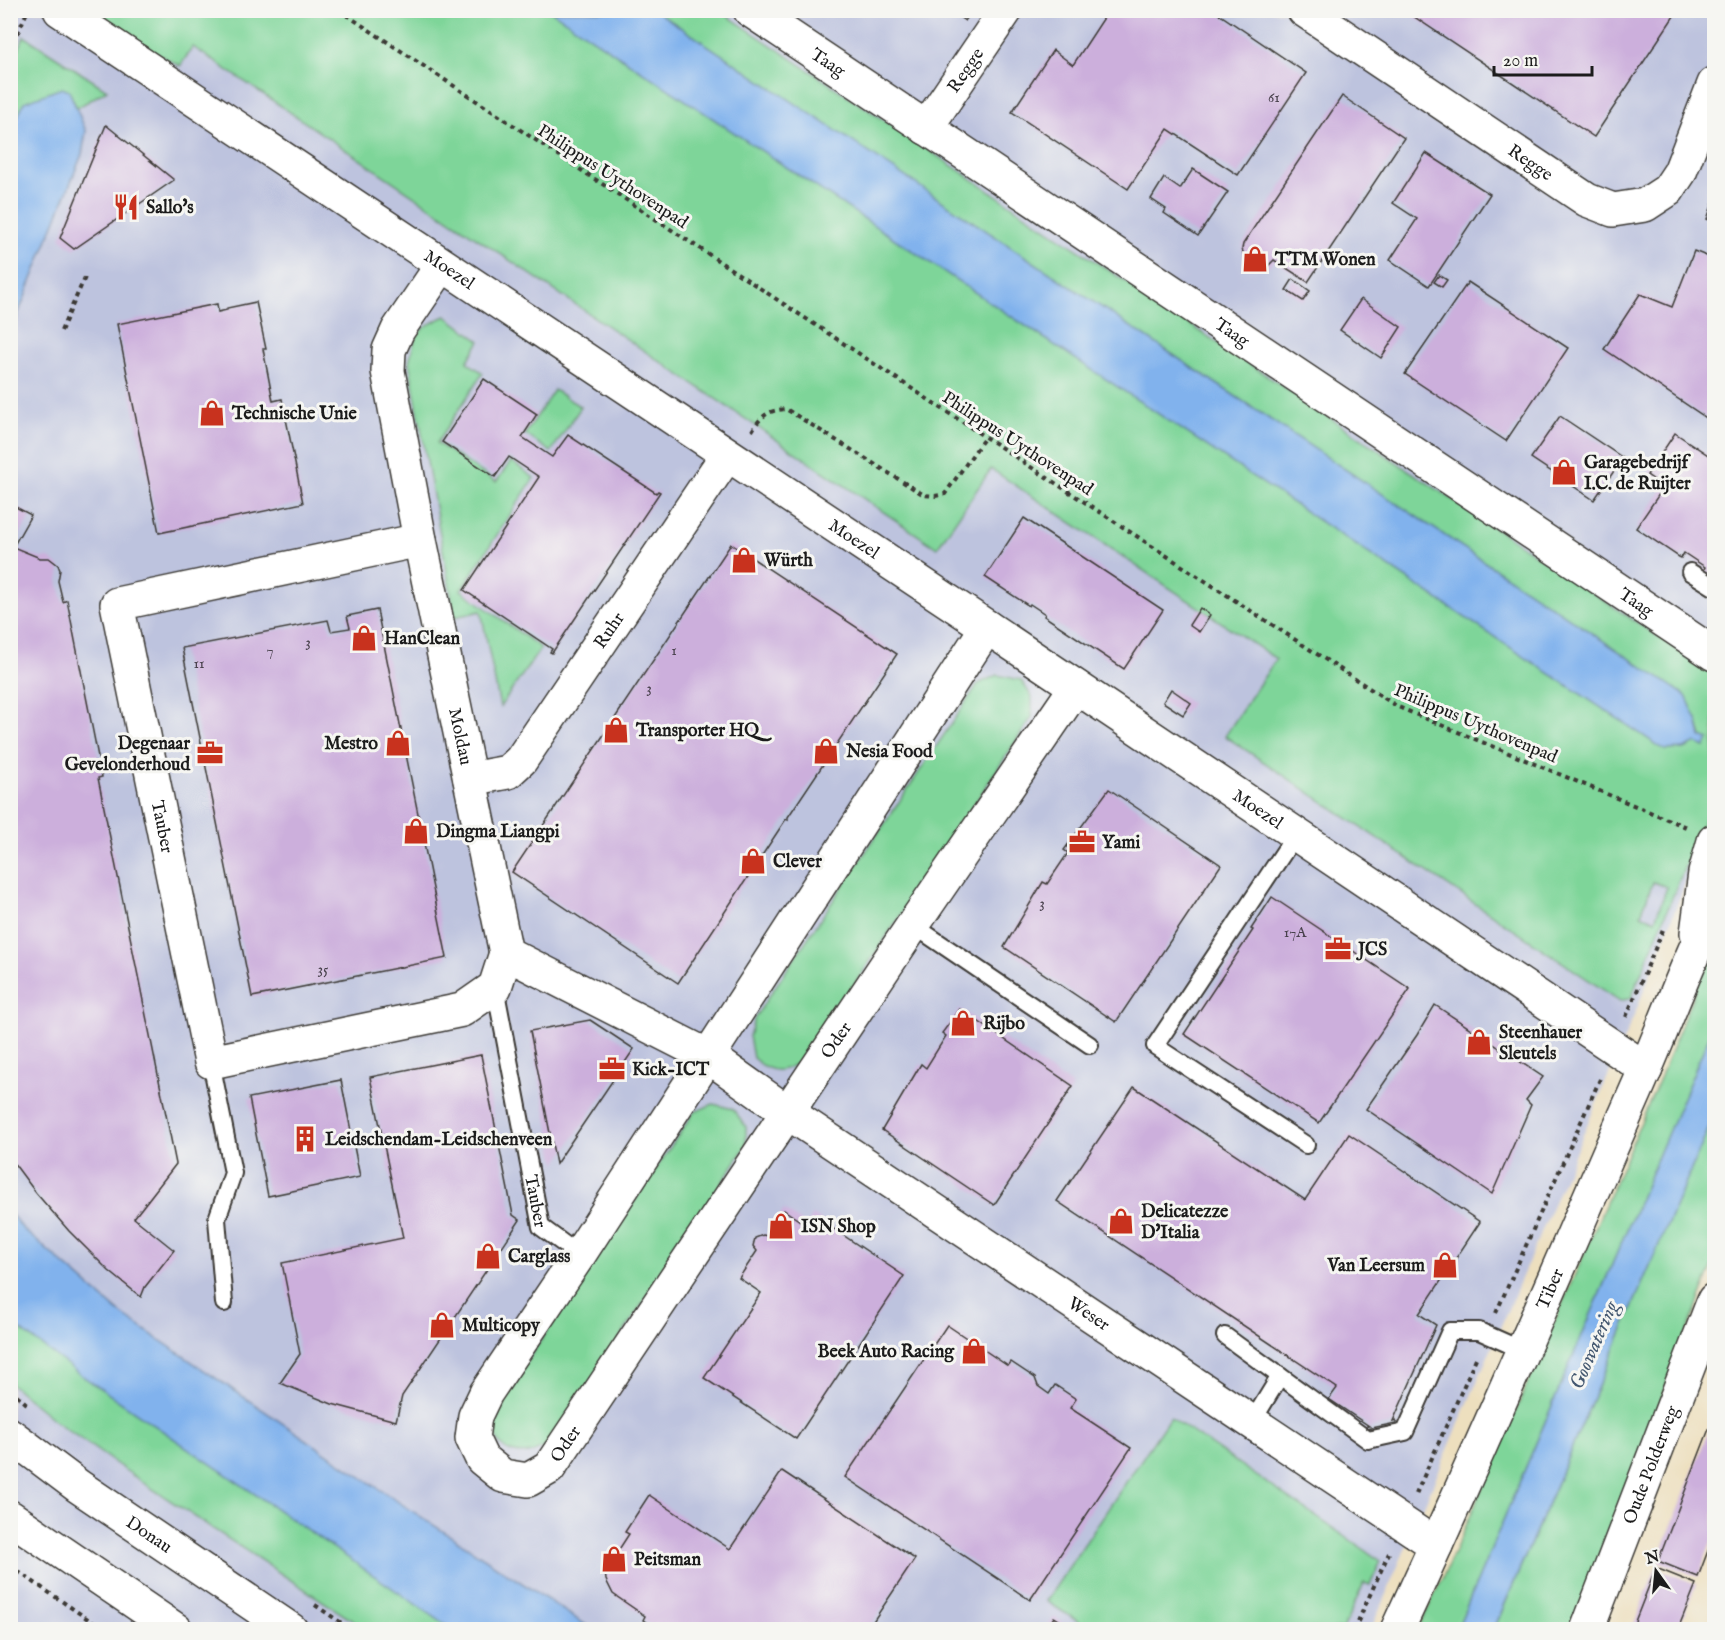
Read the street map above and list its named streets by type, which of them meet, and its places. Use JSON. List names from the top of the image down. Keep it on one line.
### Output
{"streets":{"street":["Taag","Regge","Moezel","Ruhr","Moldau","Tauber","Oder","Tiber","Weser","Oude Polderweg","Donau"],"path":["Philippus Uythovenpad"]},"crossings":[["Taag","Regge"],["Philippus Uythovenpad","Tiber"],["Moezel","Ruhr"],["Moezel","Moldau"],["Moezel","Oder"],["Moezel","Tiber"],["Ruhr","Moldau"],["Moldau","Tauber"],["Tauber","Oder"],["Oder","Weser"],["Tiber","Weser"]],"water":["Goowatering"],"places":{"restaurant":["Sallo's"],"shop":["TTM Wonen","Technische Unie","Garagebedrijf I.C. de Ruijter","Würth","HanClean","Transporter HQ","Mestro","Nesia Food","Dingma Liangpi","Clever","Rijbo","Steenhauer Sleutels","Delicatezze D'Italia","ISN Shop","Carglass","Van Leersum","Multicopy","Beek Auto Racing","Peitsman"],"office":["Degenaar Gevelonderhoud","Yami","JCS","Kick-ICT"],"building":["Leidschendam-Leidschenveen"]},"house_numbers":["61","3","7","1","11","3","3","17A","35"],"scale_bar":"20 m","north":"top"}
